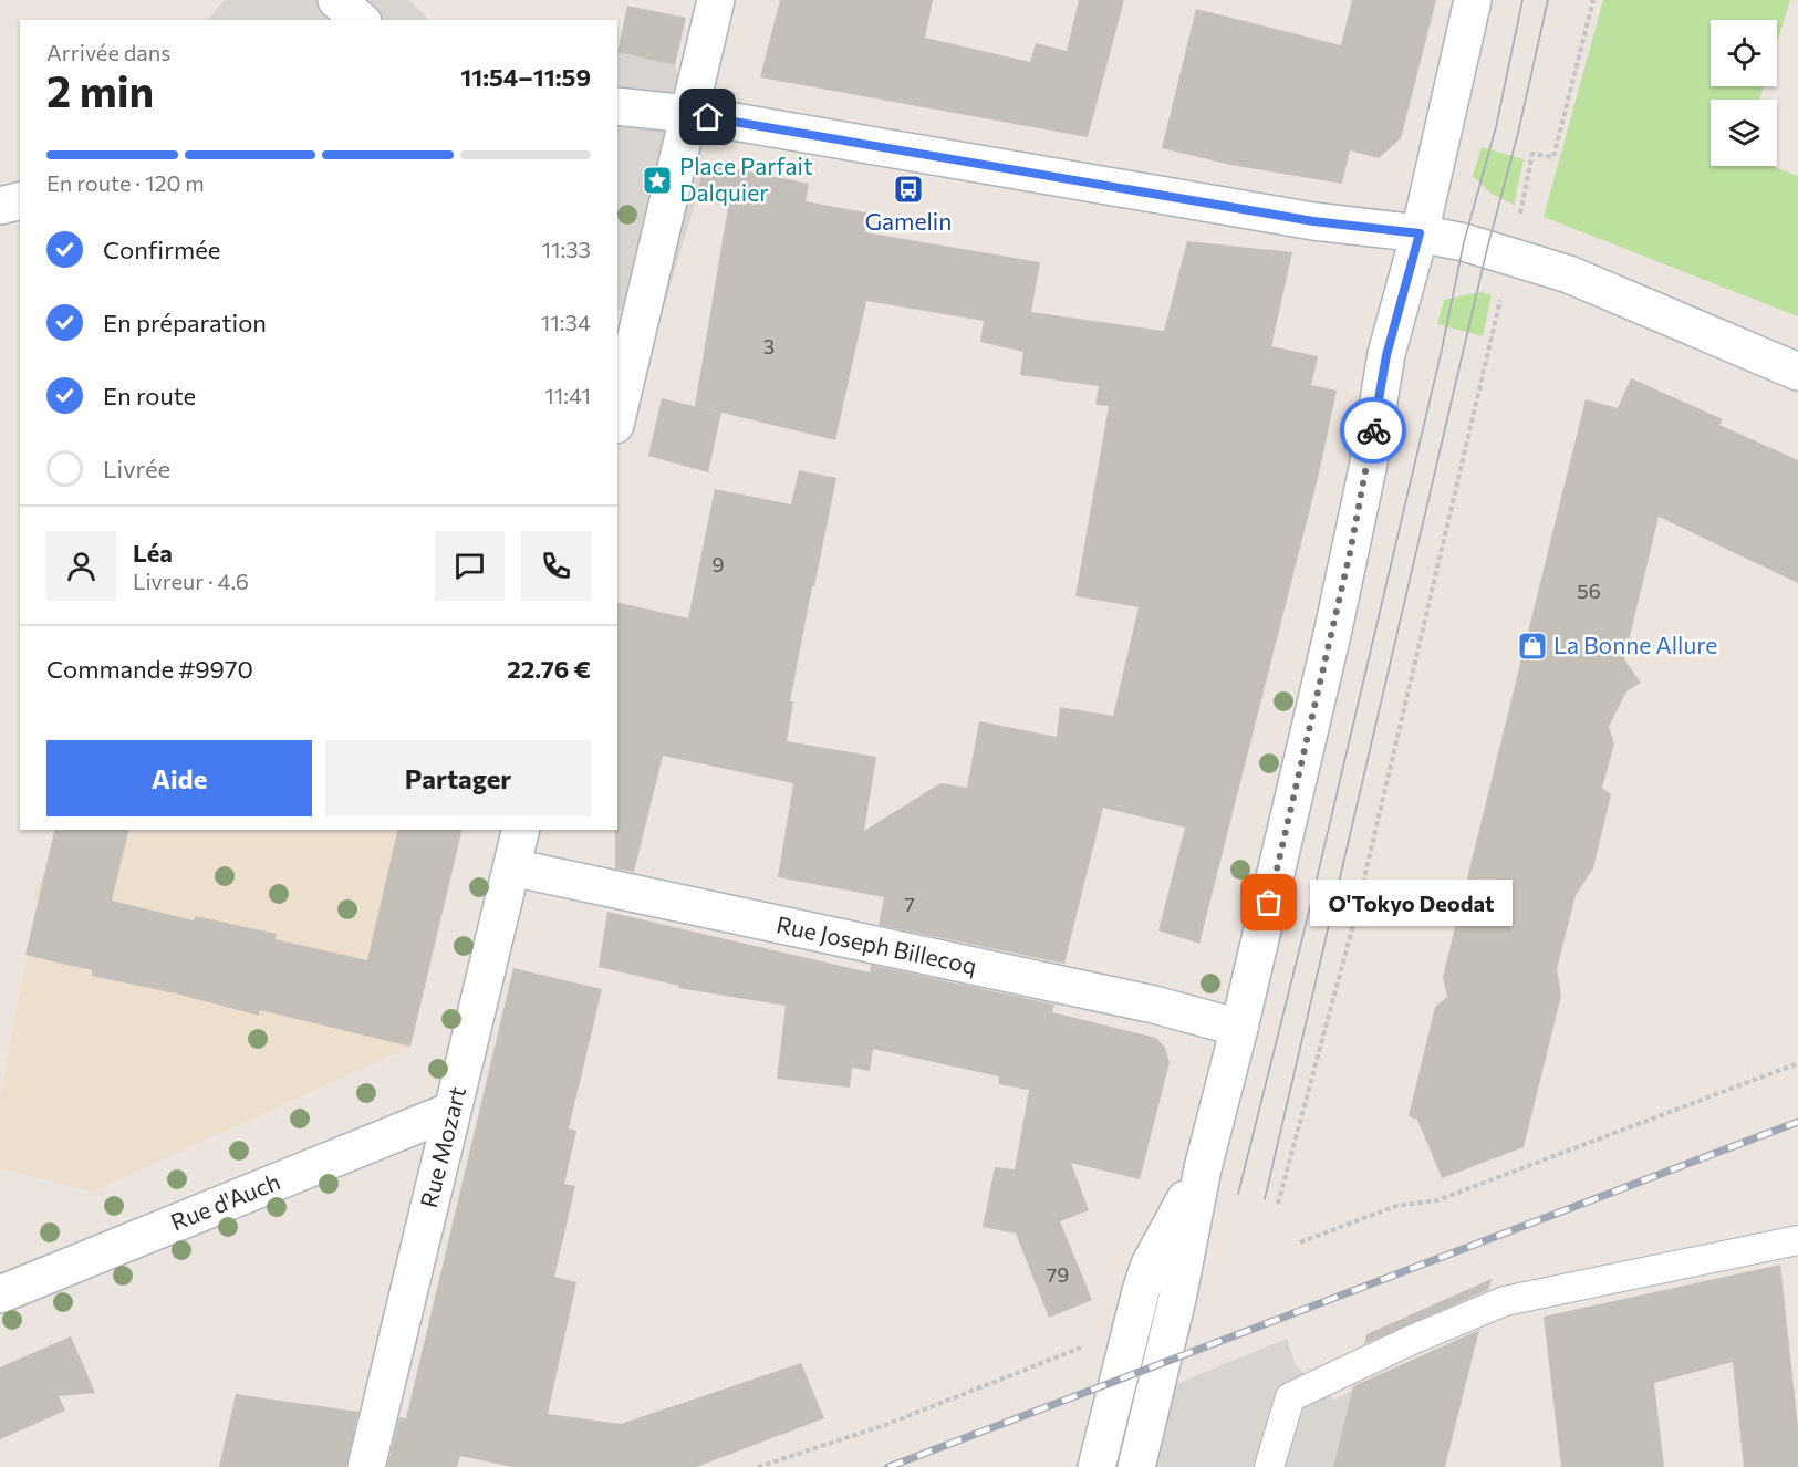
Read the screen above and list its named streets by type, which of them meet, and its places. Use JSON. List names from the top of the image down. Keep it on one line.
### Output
{"streets":{"street":["Rue Joseph Billecoq","Rue Mozart","Rue d'Auch"]},"crossings":[["Rue Joseph Billecoq","Rue Mozart"],["Rue Mozart","Rue d'Auch"]],"places":{"place":["Place Parfait Dalquier"],"bus stop":["Gamelin"],"shop":["La Bonne Allure"],"other":["O'Tokyo Deodat"]},"house_numbers":["3","9","56","7","79"],"page":{"heading":["2 min","Arrivée dans","11:54–11:59"],"panel":["Léa","Livreur · 4.6","Commande #9970","22.76 €"],"bar":"En route · 120 m","list":[["Confirmée","11:33"],["En préparation","11:34"],["En route","11:41"],"Livrée"],"buttons":["Aide","Partager"],"bubble":"O'Tokyo Deodat"}}
